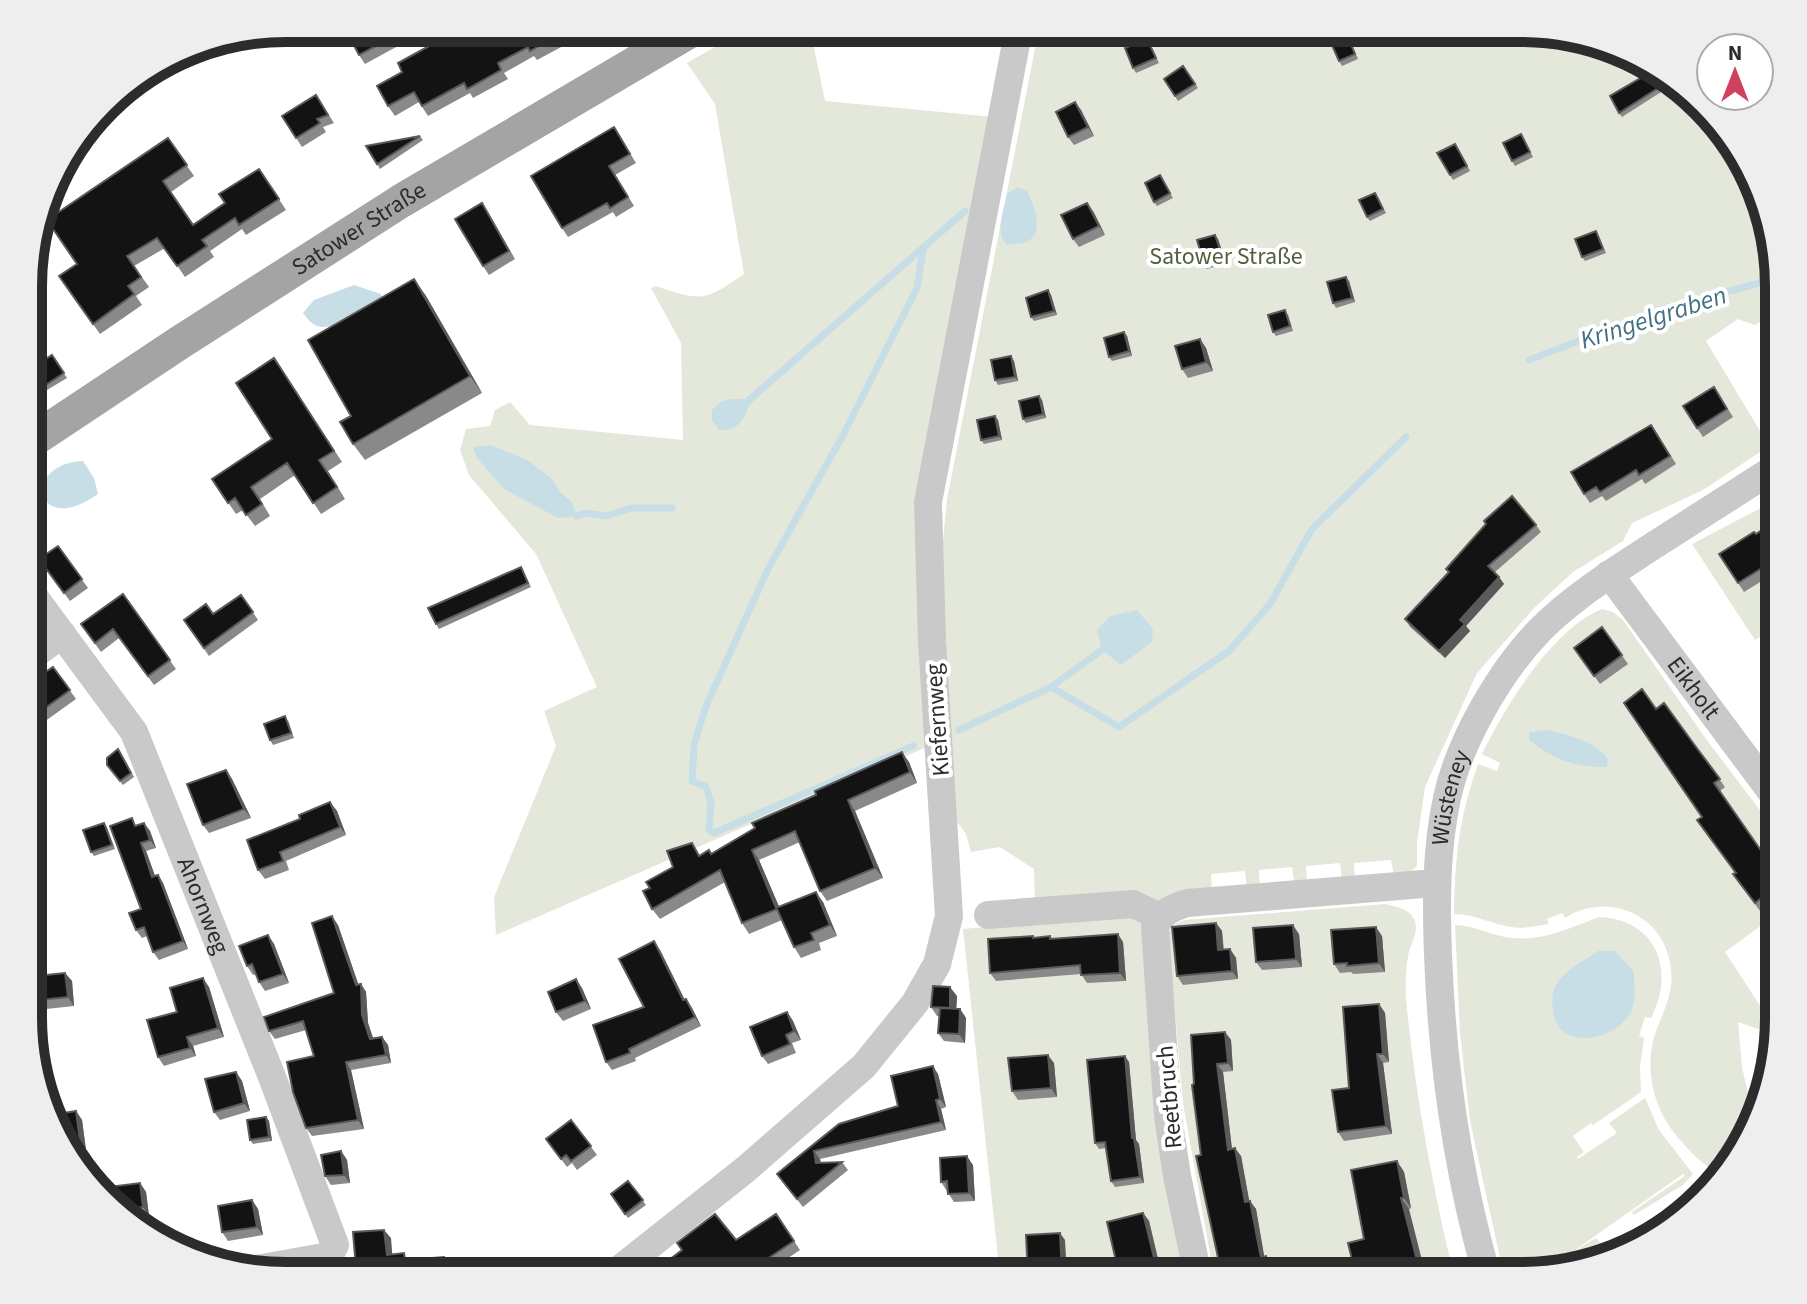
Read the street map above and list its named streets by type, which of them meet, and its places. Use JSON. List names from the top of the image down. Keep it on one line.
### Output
{"streets":{"main road":["Satower Straße"],"street":["Eikholt","Kiefernweg","Wüsteney","Ahornweg","Reetbruch"]},"crossings":[["Eikholt","Wüsteney"]],"water":["Kringelgraben"],"parks":["Satower Straße"],"north":"top"}
